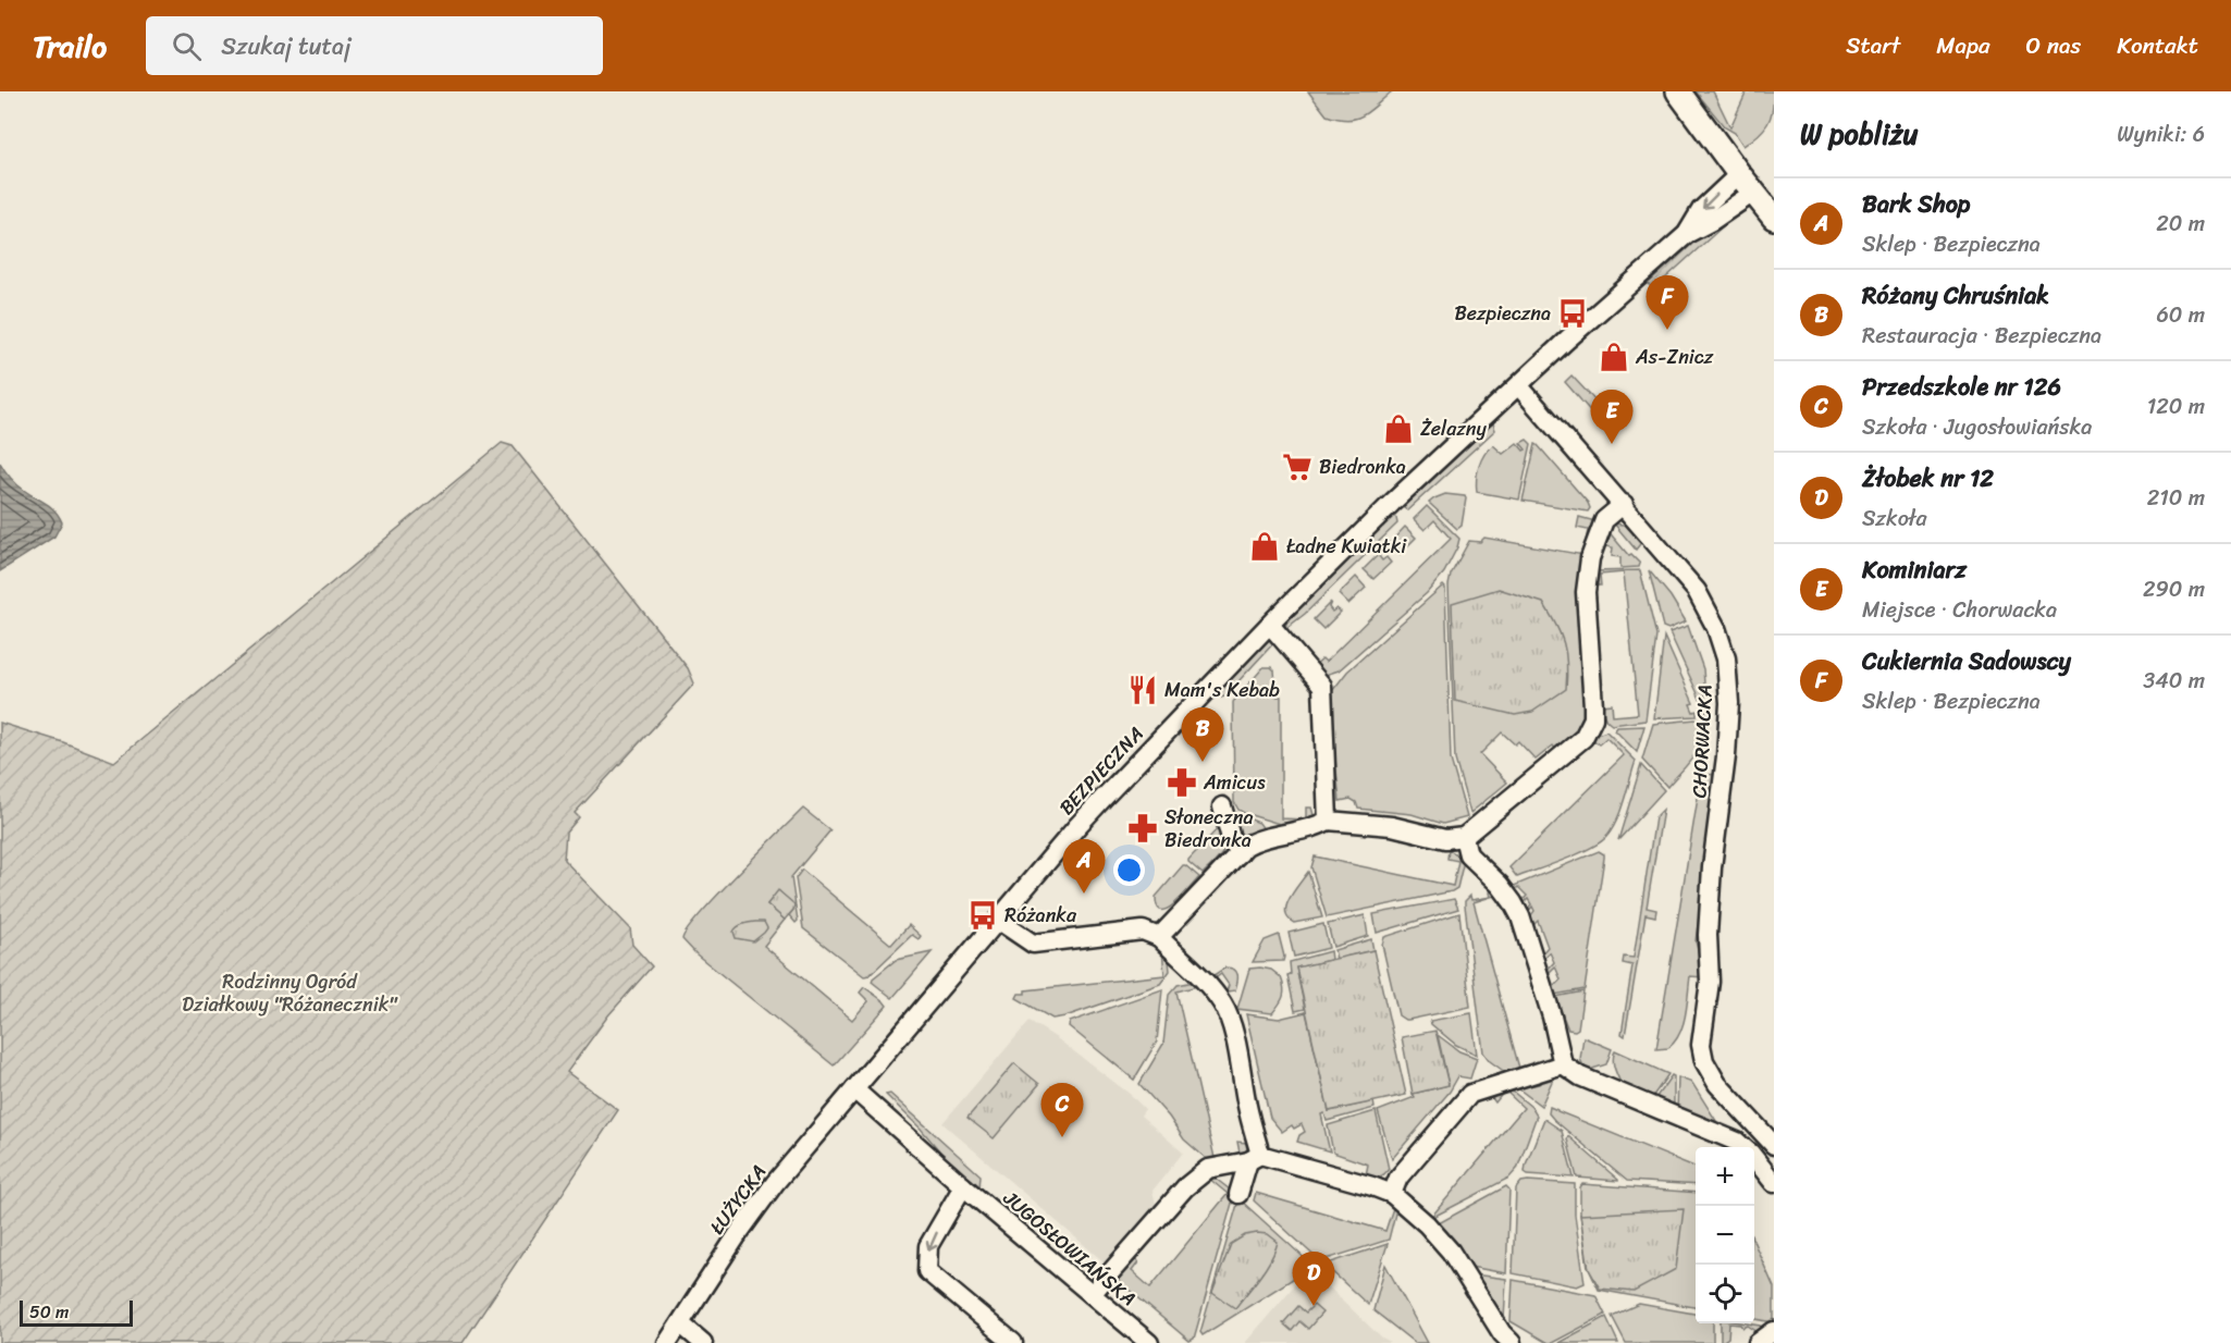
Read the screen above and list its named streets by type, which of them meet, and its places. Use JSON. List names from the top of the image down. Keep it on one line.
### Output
{"streets":{"street":["CHORWACKA","BEZPIECZNA","ŁUŻYCKA","JUGOSŁOWIAŃSKA"]},"crossings":[["CHORWACKA","BEZPIECZNA"],["BEZPIECZNA","ŁUŻYCKA"],["BEZPIECZNA","JUGOSŁOWIAŃSKA"],["ŁUŻYCKA","JUGOSŁOWIAŃSKA"]],"parks":["Rodzinny Ogród Działkowy \"Różanecznik\""],"places":{"bus stop":["Bezpieczna","Różanka"],"shop":["As-Znicz","Żelazny","Ładne Kwiatki"],"supermarket":["Biedronka"],"restaurant":["Mam's Kebab"],"pharmacy":["Amicus","Słoneczna Biedronka"]},"scale_bar":"50 m","page":{"header":"Trailo","search":"Szukaj tutaj","nav":["Start","Mapa","O nas","Kontakt"],"heading":["W pobliżu","Wyniki: 6"],"list":[{"mark":"A","name":"Bark Shop","note":"Sklep · Bezpieczna","value":"20 m"},{"mark":"B","name":"Różany Chruśniak","note":"Restauracja · Bezpieczna","value":"60 m"},{"mark":"C","name":"Przedszkole nr 126","note":"Szkoła · Jugosłowiańska","value":"120 m"},{"mark":"D","name":"Żłobek nr 12","note":"Szkoła","value":"210 m"},{"mark":"E","name":"Kominiarz","note":"Miejsce · Chorwacka","value":"290 m"},{"mark":"F","name":"Cukiernia Sadowscy","note":"Sklep · Bezpieczna","value":"340 m"}],"pins":["F","E","B","A","C","D"],"map_buttons":["+","−"],"scale":"50 m"}}
